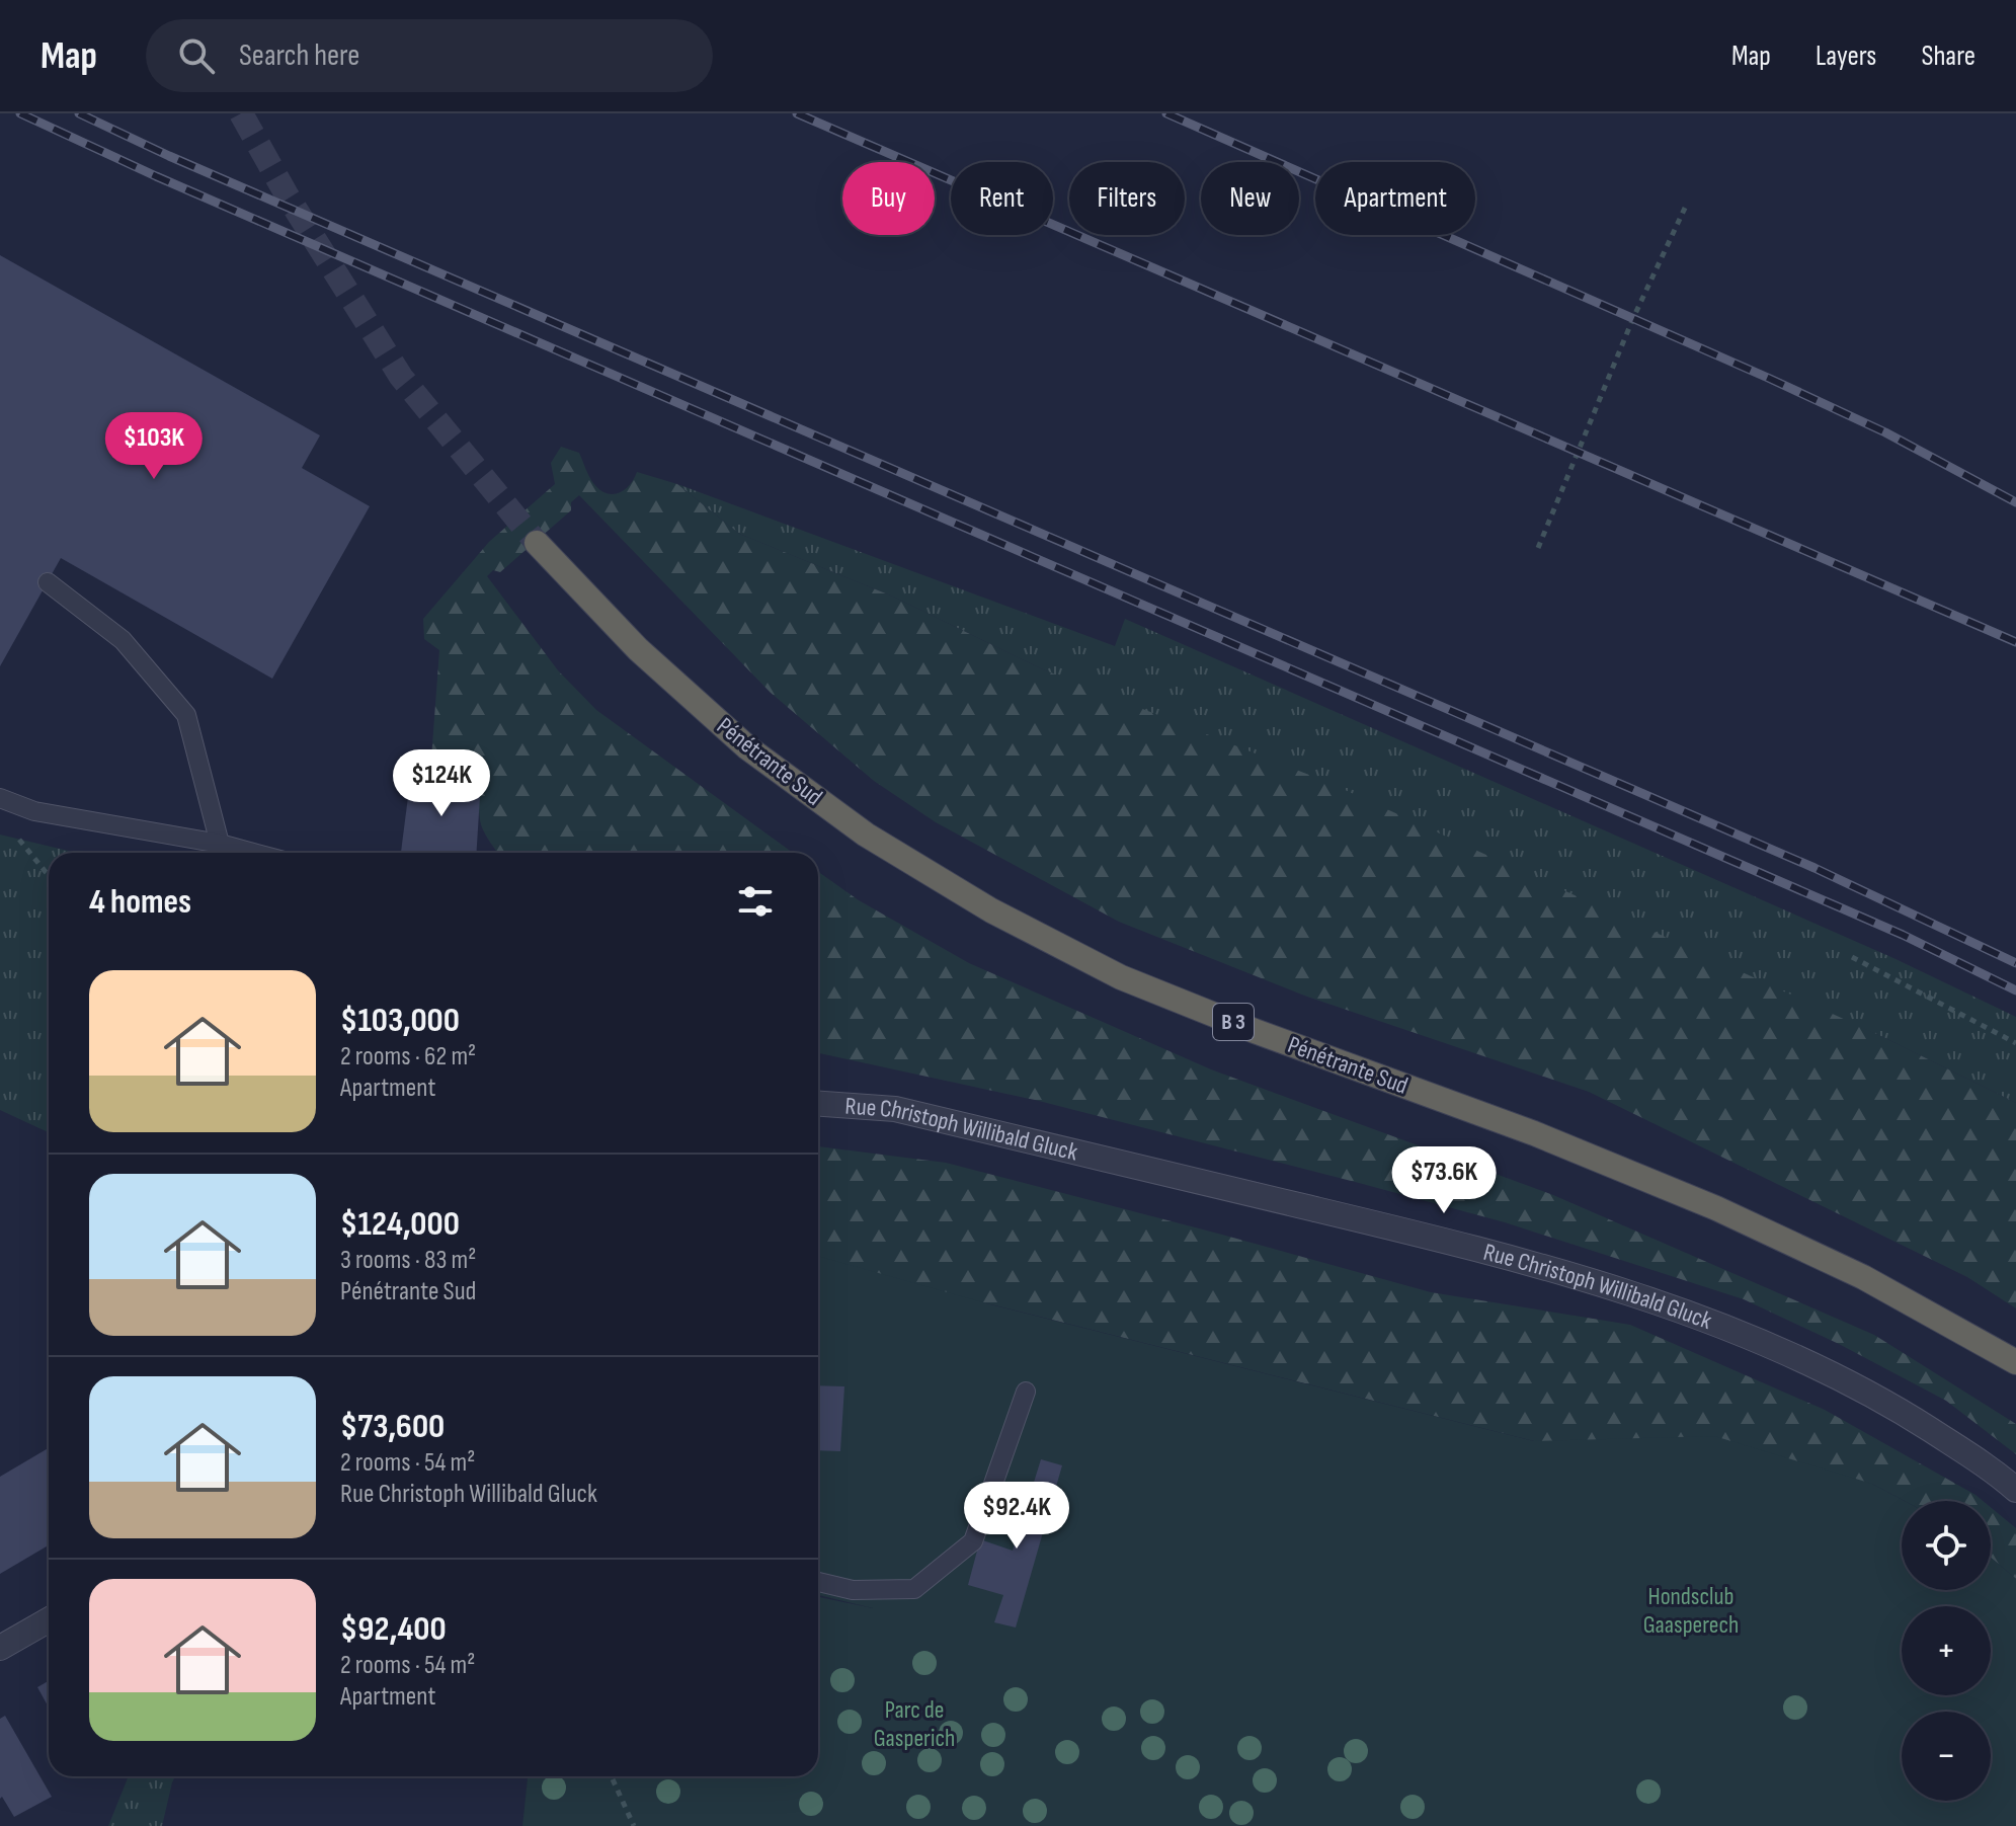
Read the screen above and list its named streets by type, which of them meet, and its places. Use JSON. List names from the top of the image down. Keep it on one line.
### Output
{"streets":{"highway":["Pénétrante Sud","B 3"],"street":["Rue Christoph Willibald Gluck"]},"parks":["Hondsclub Gaasperech","Parc de Gasperich"],"page":{"header":"Map","search":"Search here","nav":["Map","Layers","Share"],"chip":["Buy","Rent","Filters","New","Apartment"],"price":["$103K","$124K","$73.6K","$92.4K"],"heading":"4 homes","list":[{"name":"$103,000","note":"2 rooms · 62 m² · Apartment"},{"name":"$124,000","note":"3 rooms · 83 m² · Pénétrante Sud"},{"name":"$73,600","note":"2 rooms · 54 m² · Rue Christoph Willibald Gluck"},{"name":"$92,400","note":"2 rooms · 54 m² · Apartment"}],"map_buttons":["+","−"]}}
